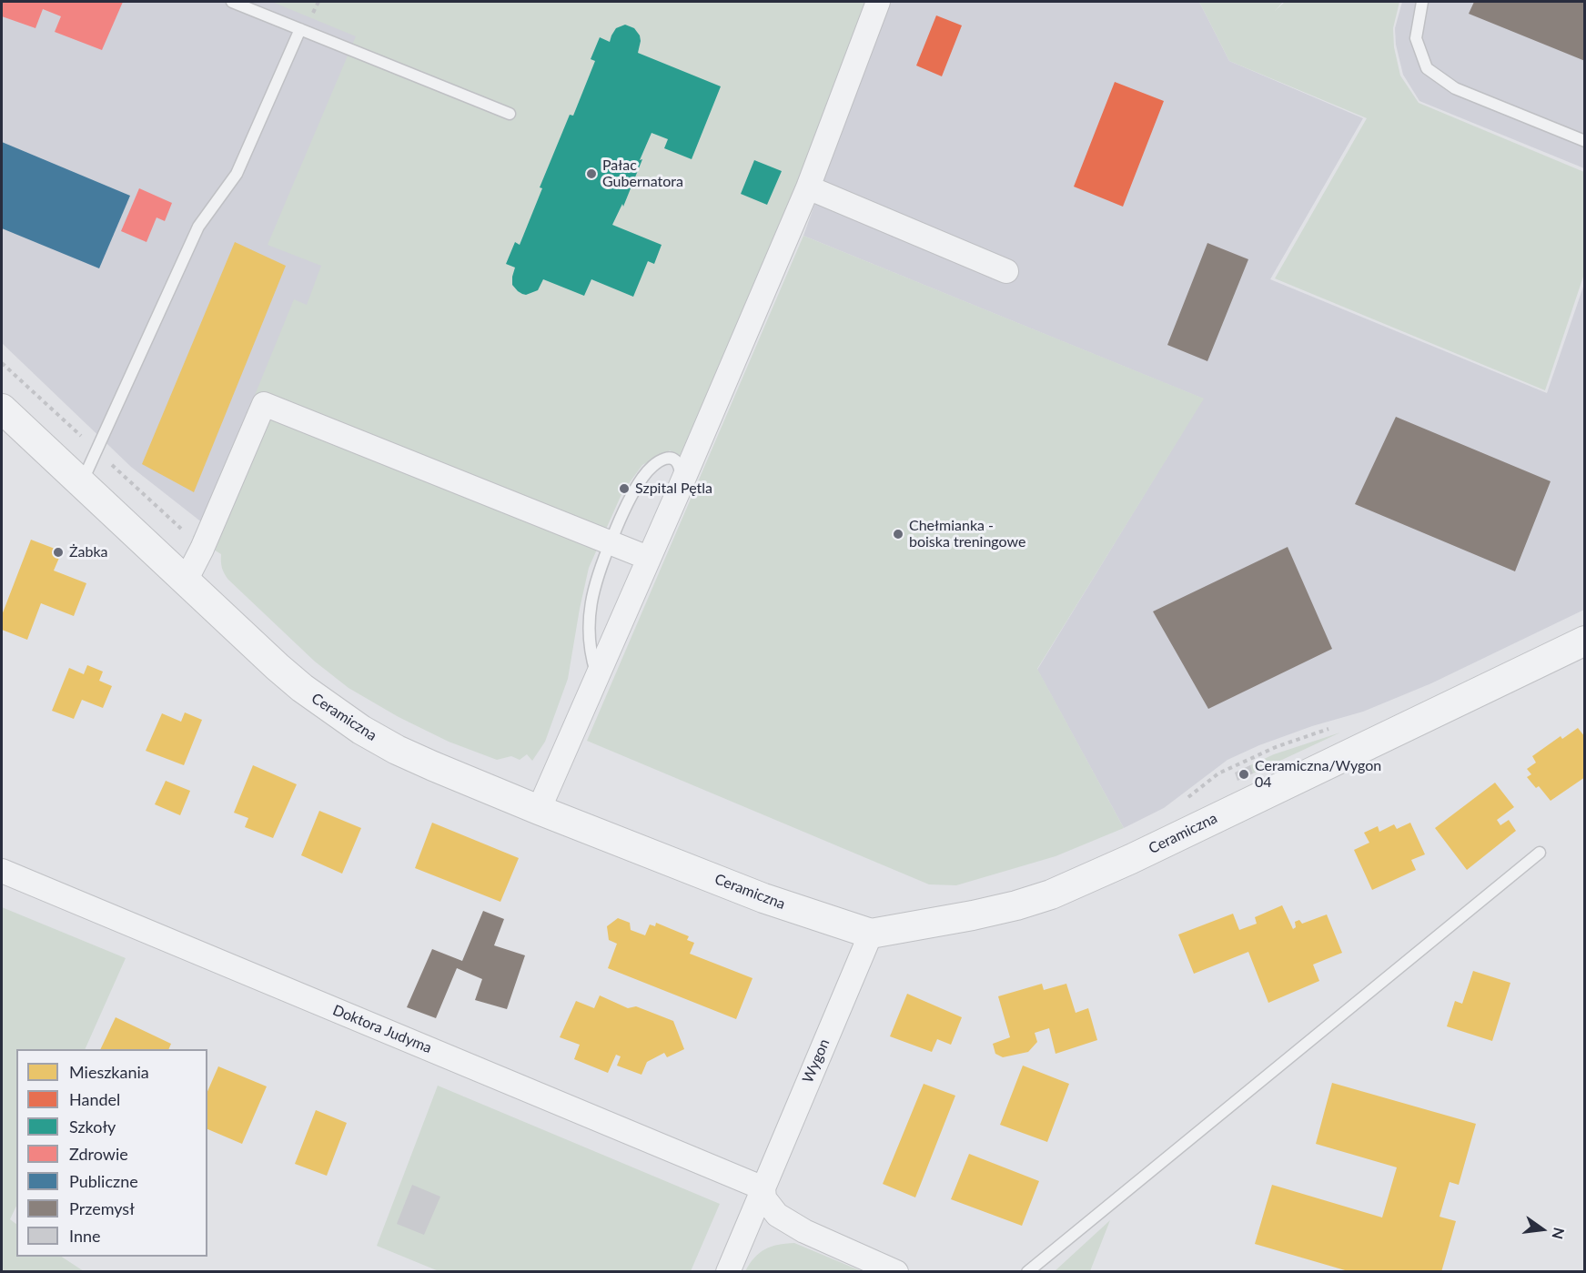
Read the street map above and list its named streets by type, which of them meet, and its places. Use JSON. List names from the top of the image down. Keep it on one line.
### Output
{"streets":{"street":["Ceramiczna","Doktora Judyma","Wygon"]},"crossings":[["Ceramiczna","Wygon"],["Doktora Judyma","Wygon"]],"places":["Pałac Gubernatora","Szpital Pętla","Chełmianka - boiska treningowe","Żabka","Ceramiczna/Wygon 04"],"legend":["Mieszkania","Handel","Szkoły","Zdrowie","Publiczne","Przemysł","Inne"],"north":"right"}
